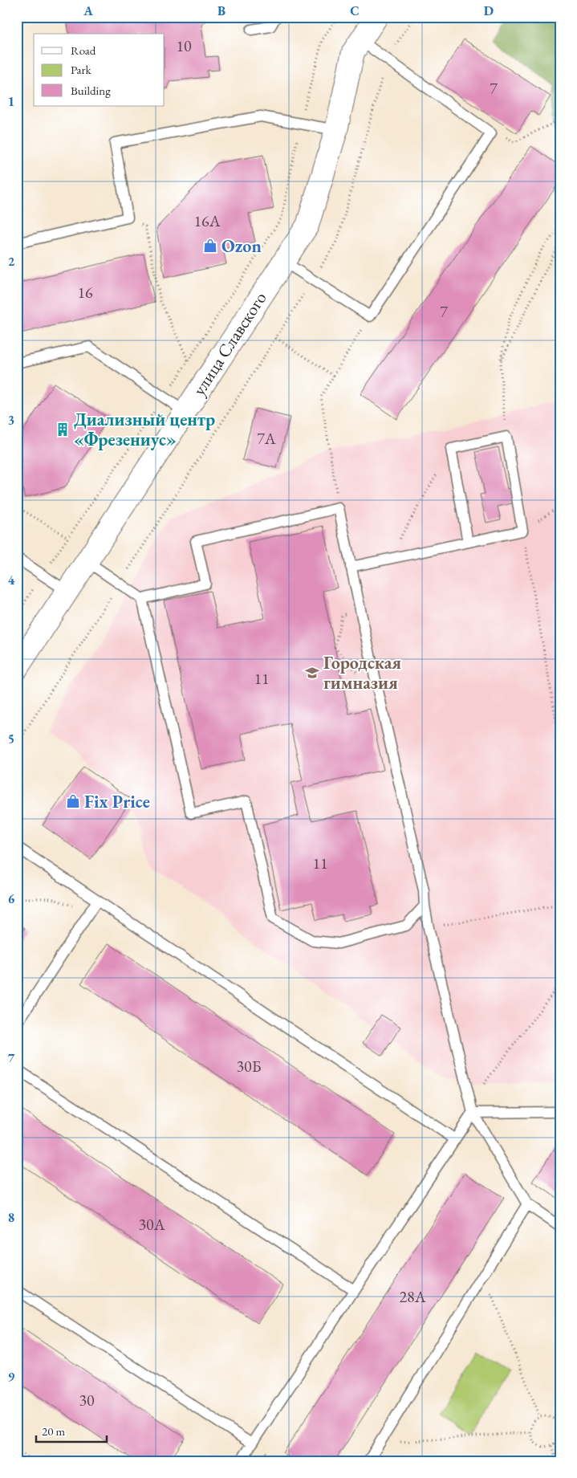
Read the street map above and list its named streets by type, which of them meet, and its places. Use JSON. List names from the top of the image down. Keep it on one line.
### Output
{"streets":{"street":["улица Славского"]},"places":{"shop":["Ozon","Fix Price"],"building":["Диализный центр «Фрезениус»"],"school or university":["Городская гимназия"]},"house_numbers":["10","7","16А","16","7","7А","11","11","30Б","30А","28А","30"],"legend":["Road","Park","Building"],"scale_bar":"20 m","grid":{"columns":["A","B","C","D"],"rows":["1","2","3","4","5","6","7","8","9"]}}
